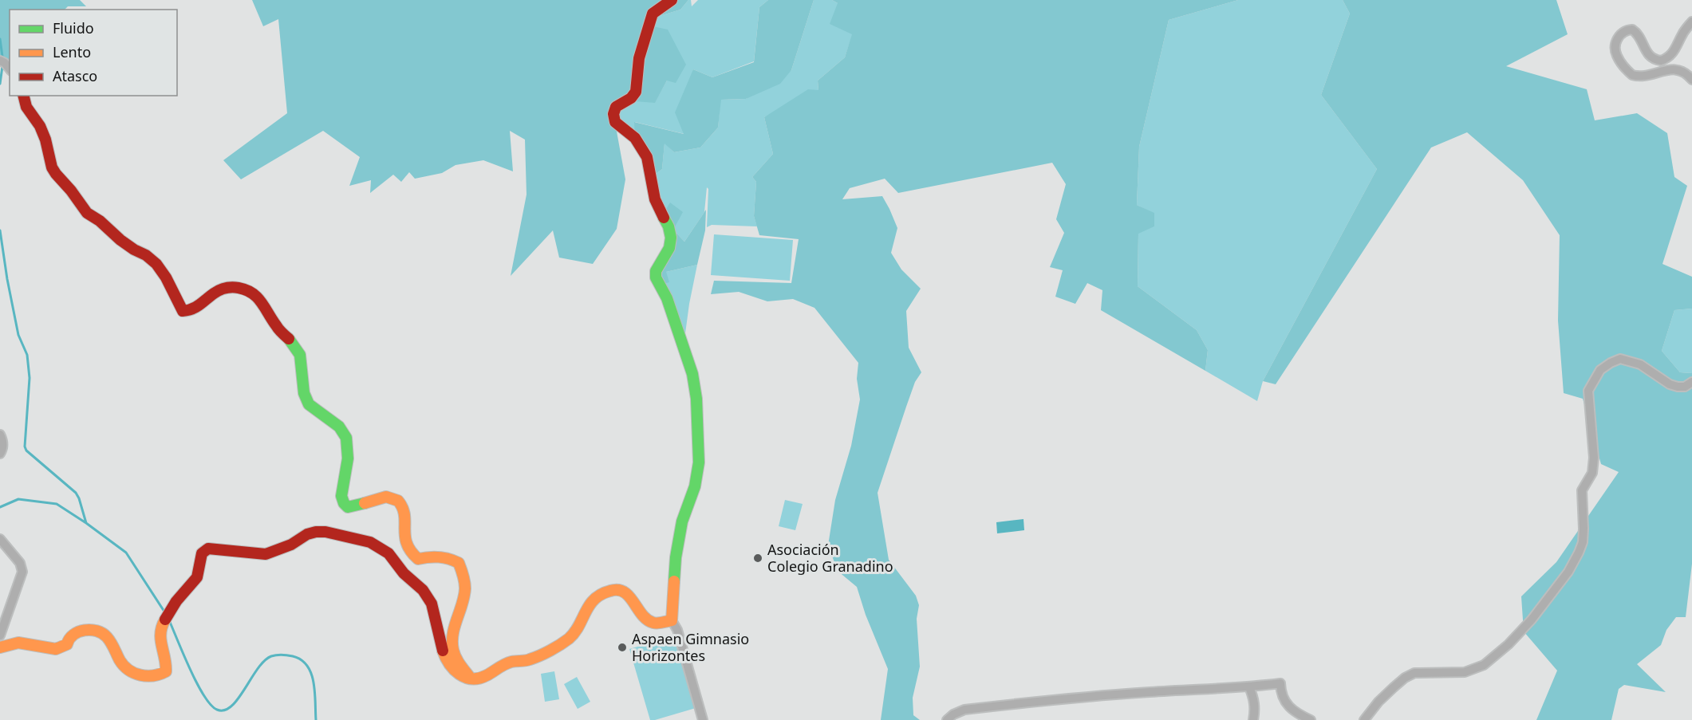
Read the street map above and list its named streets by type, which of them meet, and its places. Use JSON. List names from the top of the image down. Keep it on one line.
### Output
{"places":["Asociación Colegio Granadino","Aspaen Gimnasio Horizontes"],"legend":["Fluido","Lento","Atasco"]}
